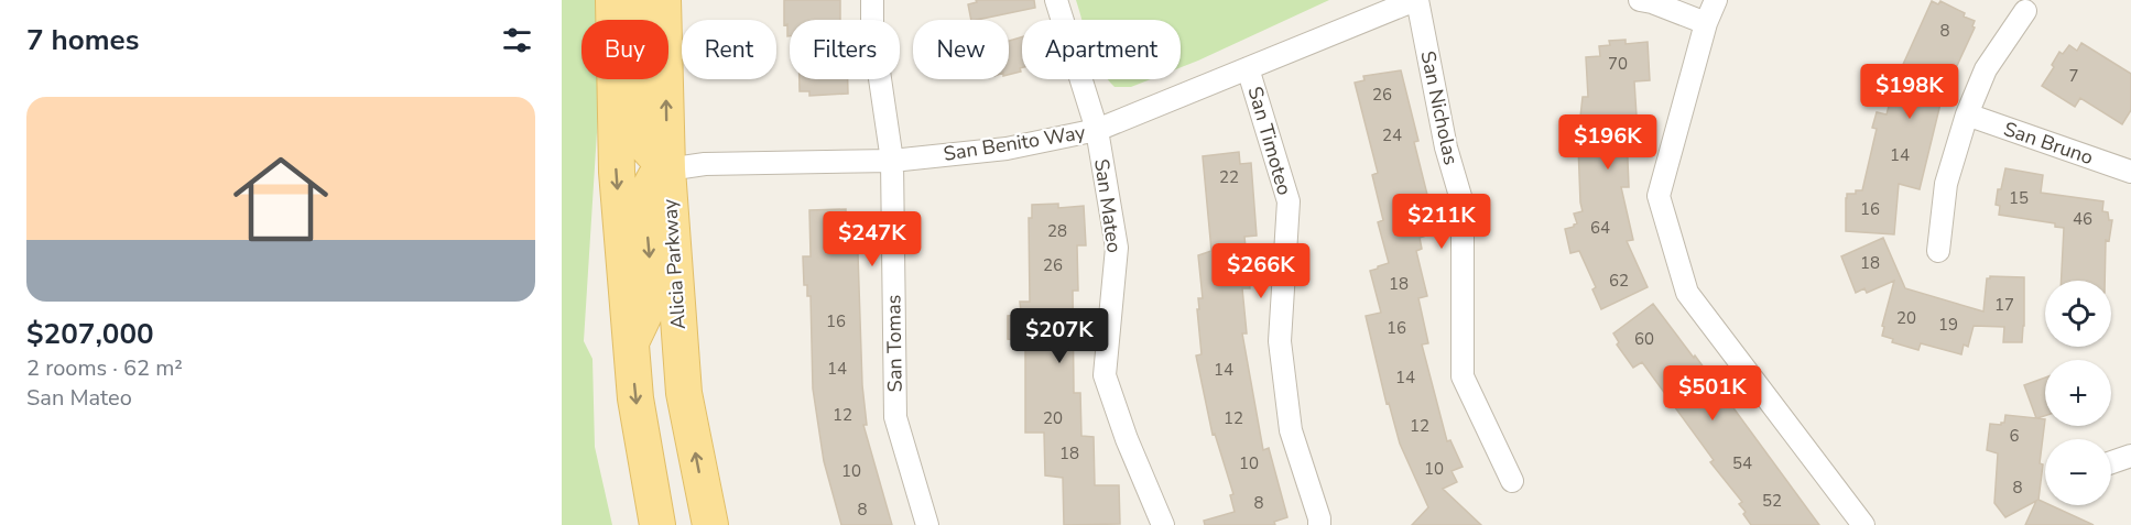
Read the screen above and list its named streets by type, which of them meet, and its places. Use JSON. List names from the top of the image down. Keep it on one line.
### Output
{"streets":{"main road":["Alicia Parkway"],"street":["San Nicholas","San Timoteo","San Benito Way","San Bruno","San Mateo","San Tomas"]},"crossings":[["San Nicholas","San Benito Way"],["San Timoteo","San Benito Way"],["San Benito Way","San Mateo"],["San Benito Way","Alicia Parkway"],["San Benito Way","San Tomas"]],"house_numbers":["8","70","7","26","24","14","22","15","16","46","64","28","18","26","62","18","17","20","16","19","16","60","14","14","14","12","20","12","12","6","18","10","54","10","10","8","52","8","8"],"page":{"heading":"7 homes","chip":["Buy","Rent","Filters","New","Apartment"],"price":["$198K","$196K","$211K","$247K","$266K","$207K","$501K"],"list":[{"name":"$207,000","note":"2 rooms · 62 m² · San Mateo"}],"map_buttons":["+","−"]}}
